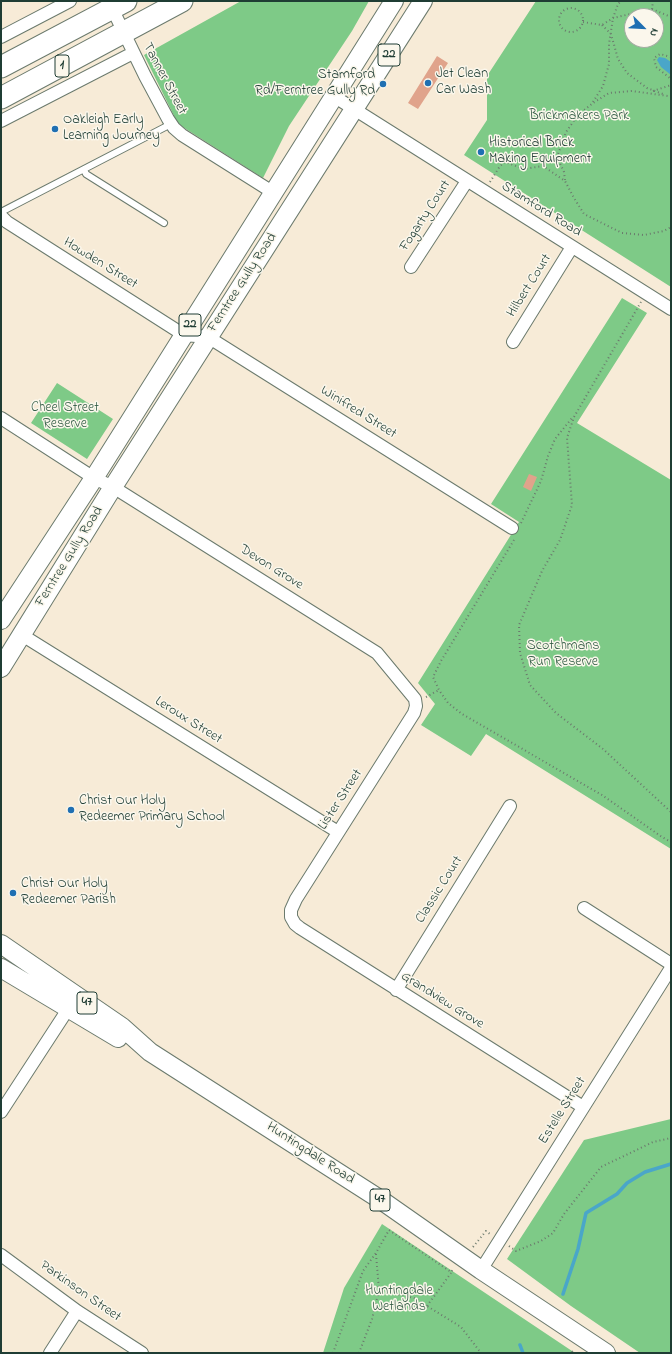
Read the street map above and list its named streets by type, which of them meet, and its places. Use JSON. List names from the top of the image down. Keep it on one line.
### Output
{"streets":{"highway":["1"],"main road":["22","Ferntree Gully Road","47","Huntingdale Road"],"street":["Tanner Street","Stamford Road","Fogarty Court","Howden Street","Hilbert Court","Winifred Street","Devon Grove","Leroux Street","Lister Street","Classic Court","Grandview Grove","Estelle Street","Parkinson Street"]},"crossings":[["1","Tanner Street"],["Tanner Street","Ferntree Gully Road"],["Stamford Road","Fogarty Court"],["Stamford Road","Ferntree Gully Road"],["Stamford Road","Hilbert Court"],["Howden Street","Ferntree Gully Road"],["Howden Street","Winifred Street"],["Ferntree Gully Road","Winifred Street"],["Ferntree Gully Road","Devon Grove"],["Ferntree Gully Road","Leroux Street"],["Devon Grove","Lister Street"],["Leroux Street","Lister Street"],["Lister Street","Grandview Grove"],["Classic Court","Grandview Grove"],["Grandview Grove","Estelle Street"],["Estelle Street","Huntingdale Road"]],"parks":["Brickmakers Park","Cheel Street Reserve","Scotchmans Run Reserve","Huntingdale Wetlands"],"places":["Jet Clean Car Wash","Stamford Rd/Ferntree Gully Rd","Oakleigh Early Learning Journey","Historical Brick Making Equipment","Christ Our Holy Redeemer Primary School","Christ Our Holy Redeemer Parish"],"north":"bottom right"}
